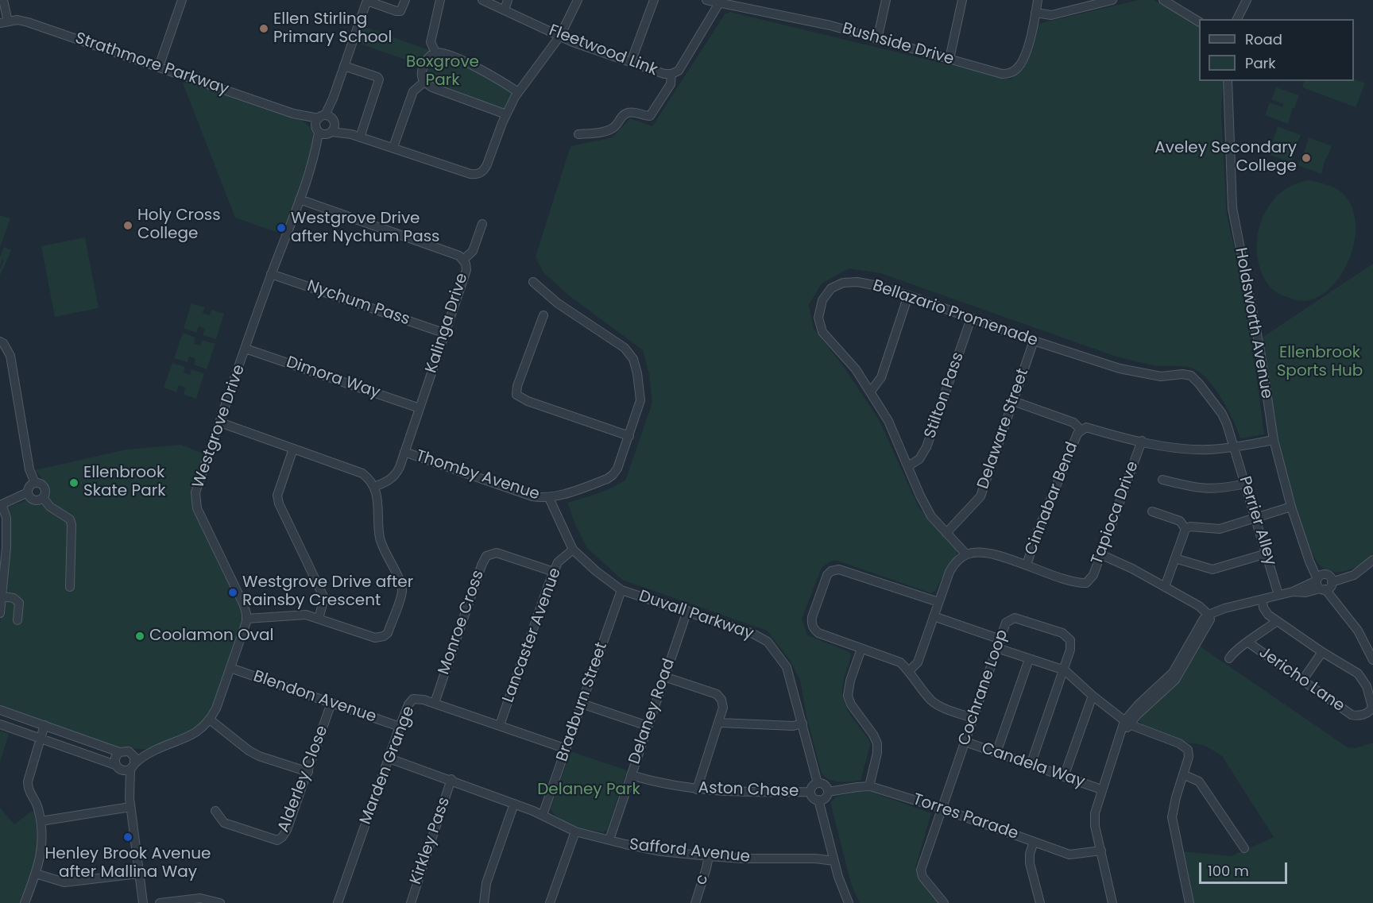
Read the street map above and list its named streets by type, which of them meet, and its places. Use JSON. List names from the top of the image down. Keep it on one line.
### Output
{"streets":{"street":["Bushside Drive","Fleetwood Link","Strathmore Parkway","Nychum Pass","Bellazario Promenade","Kalinga Drive","Holdsworth Avenue","Dimora Way","Stilton Pass","Westgrove Drive","Delaware Street","Thomby Avenue","Cinnabar Bend","Tapioca Drive","Perrier Alley","Duvall Parkway","Monroe Cross","Lancaster Avenue","Jericho Lane","Cochrane Loop","Blendon Avenue","Bradburn Street","Delaney Road","Marden Grange","Candela Way","Alderley Close","Aston Chase","Torres Parade","Kirkley Pass","Safford Avenue","c"]},"crossings":[["Bushside Drive","Fleetwood Link"],["Strathmore Parkway","Westgrove Drive"],["Nychum Pass","Kalinga Drive"],["Nychum Pass","Westgrove Drive"],["Bellazario Promenade","Stilton Pass"],["Bellazario Promenade","Delaware Street"],["Bellazario Promenade","Cinnabar Bend"],["Bellazario Promenade","Tapioca Drive"],["Bellazario Promenade","Perrier Alley"],["Kalinga Drive","Dimora Way"],["Kalinga Drive","Westgrove Drive"],["Kalinga Drive","Thomby Avenue"],["Holdsworth Avenue","Cinnabar Bend"],["Dimora Way","Westgrove Drive"],["Thomby Avenue","Duvall Parkway"],["Cinnabar Bend","Tapioca Drive"],["Cinnabar Bend","Perrier Alley"],["Duvall Parkway","Lancaster Avenue"],["Duvall Parkway","Bradburn Street"],["Duvall Parkway","Delaney Road"],["Duvall Parkway","Aston Chase"],["Duvall Parkway","Torres Parade"],["Monroe Cross","Lancaster Avenue"],["Monroe Cross","Marden Grange"],["Lancaster Avenue","Marden Grange"],["Cochrane Loop","Candela Way"],["Cochrane Loop","Torres Parade"],["Blendon Avenue","Marden Grange"],["Blendon Avenue","Alderley Close"],["Bradburn Street","Marden Grange"],["Bradburn Street","Safford Avenue"],["Delaney Road","Aston Chase"],["Delaney Road","Safford Avenue"],["Marden Grange","Safford Avenue"],["Aston Chase","Torres Parade"],["Kirkley Pass","Safford Avenue"],["Safford Avenue","c"]],"parks":["Boxgrove Park","Ellenbrook Sports Hub","Delaney Park"],"places":["Ellen Stirling Primary School","Aveley Secondary College","Holy Cross College","Westgrove Drive after Nychum Pass","Ellenbrook Skate Park","Westgrove Drive after Rainsby Crescent","Coolamon Oval","Henley Brook Avenue after Mallina Way"],"legend":["Road","Park"],"scale_bar":"100 m"}
